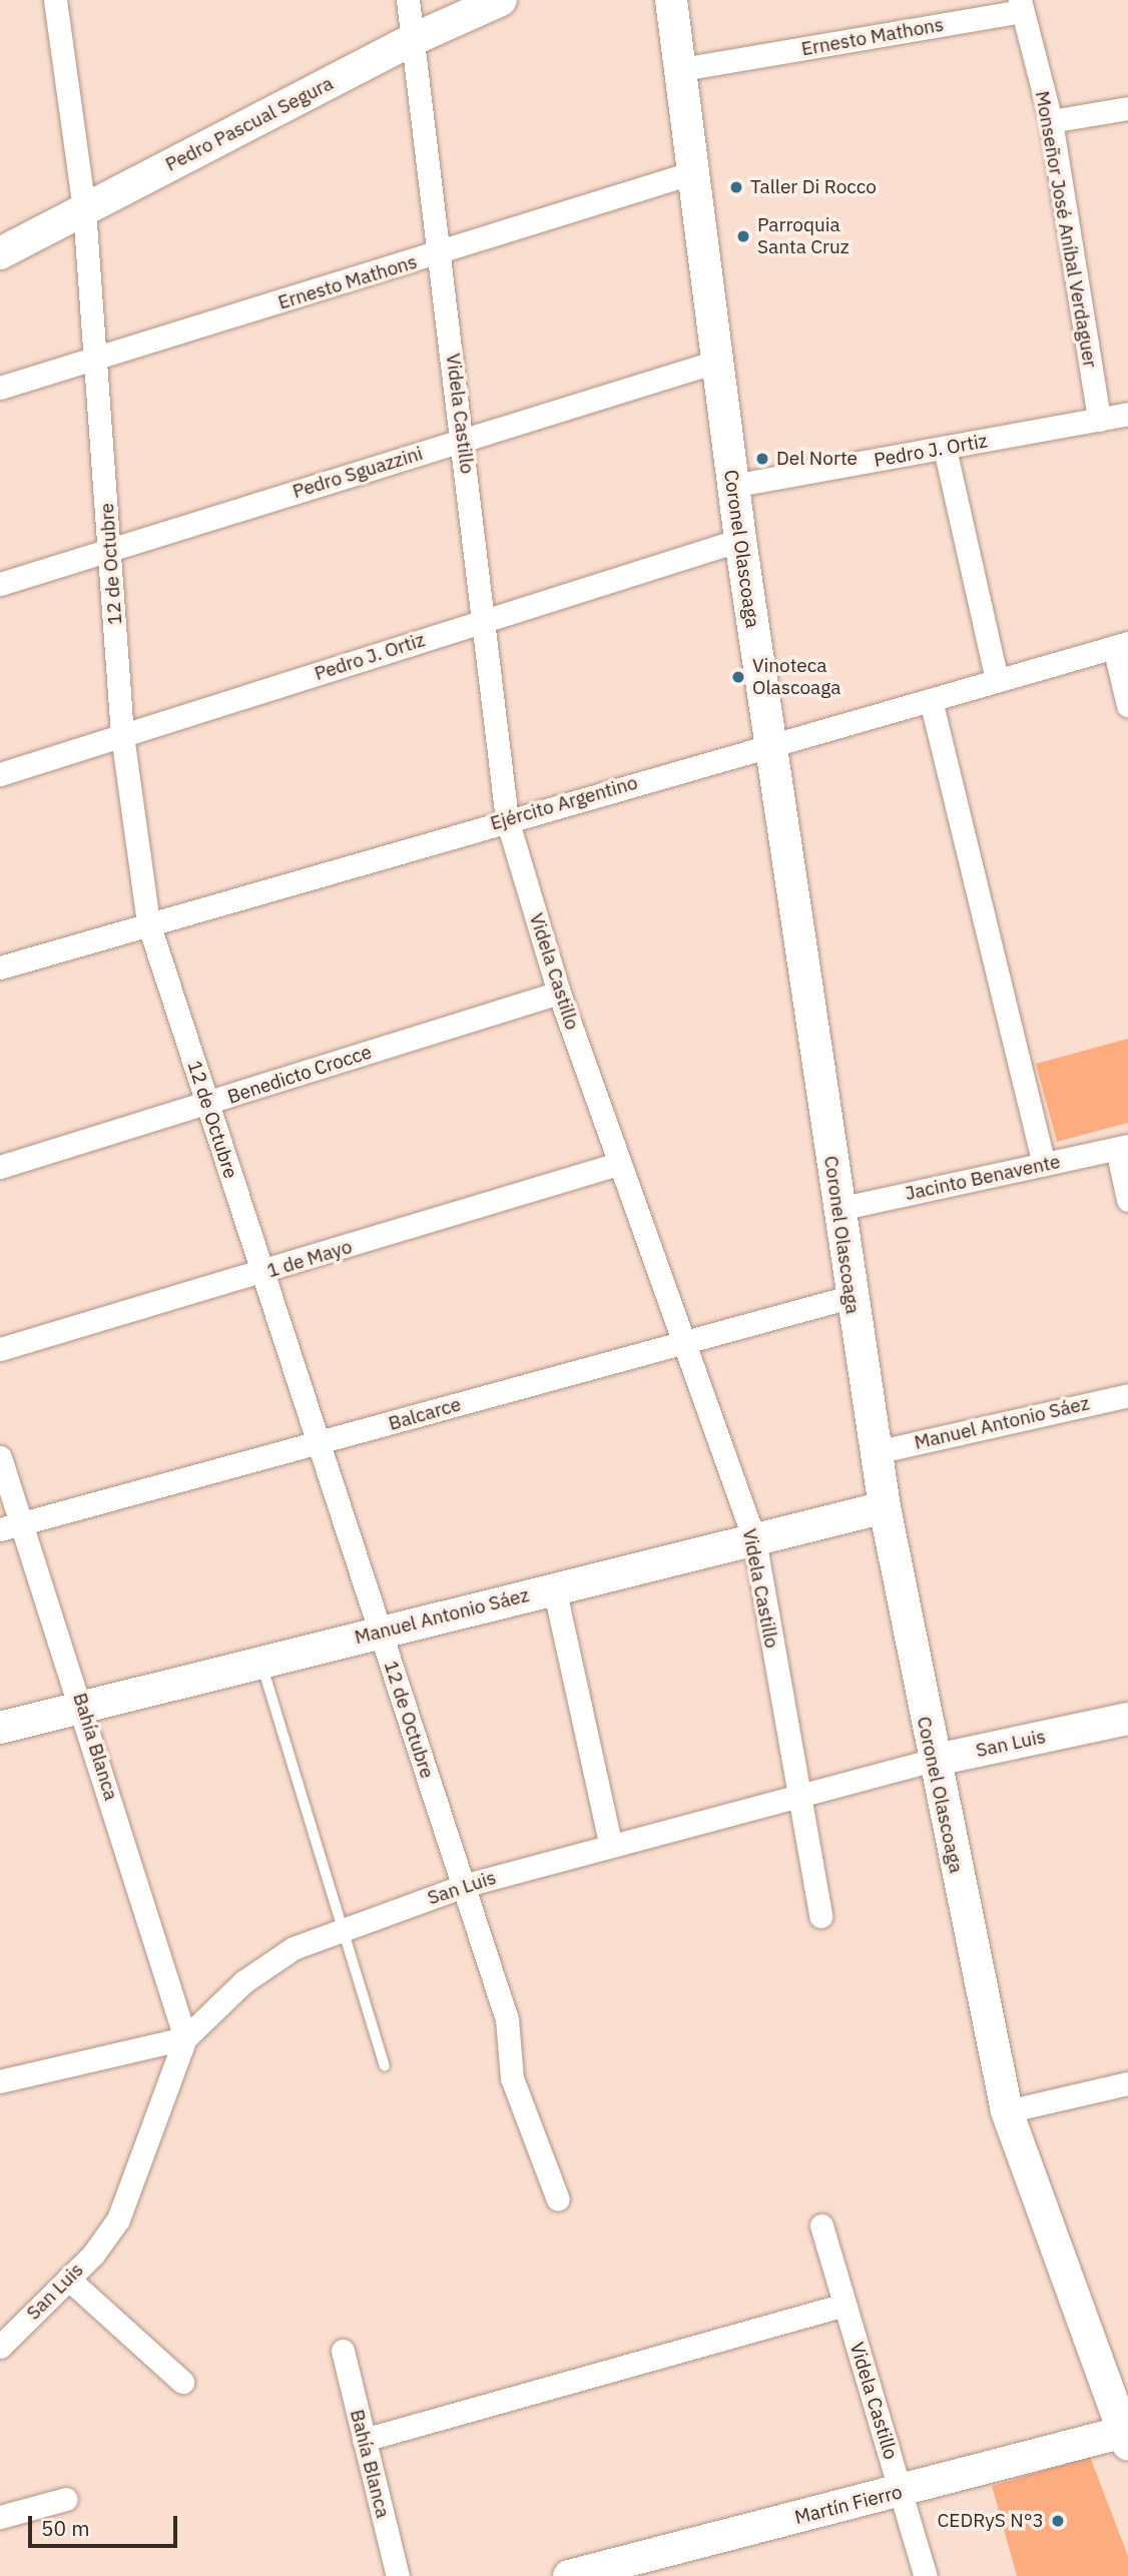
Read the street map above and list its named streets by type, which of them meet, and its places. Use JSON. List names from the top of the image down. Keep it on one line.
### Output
{"streets":{"street":["Ernesto Mathons","Pedro Pascual Segura","Monseñor José Aníbal Verdaguer","Videla Castillo","Pedro J. Ortiz","Pedro Sguazzini","Coronel Olascoaga","12 de Octubre","Ejército Argentino","Benedicto Crocce","Jacinto Benavente","1 de Mayo","Balcarce","Manuel Antonio Sáez","San Luis","Bahía Blanca","Martín Fierro"]},"crossings":[["Ernesto Mathons","Monseñor José Aníbal Verdaguer"],["Ernesto Mathons","Videla Castillo"],["Ernesto Mathons","Coronel Olascoaga"],["Ernesto Mathons","12 de Octubre"],["Pedro Pascual Segura","Videla Castillo"],["Pedro Pascual Segura","12 de Octubre"],["Monseñor José Aníbal Verdaguer","Pedro J. Ortiz"],["Videla Castillo","Pedro J. Ortiz"],["Videla Castillo","Pedro Sguazzini"],["Videla Castillo","Ejército Argentino"],["Videla Castillo","Benedicto Crocce"],["Videla Castillo","1 de Mayo"],["Videla Castillo","Balcarce"],["Videla Castillo","Manuel Antonio Sáez"],["Videla Castillo","San Luis"],["Videla Castillo","Martín Fierro"],["Pedro J. Ortiz","Coronel Olascoaga"],["Pedro J. Ortiz","12 de Octubre"],["Pedro Sguazzini","Coronel Olascoaga"],["Pedro Sguazzini","12 de Octubre"],["Coronel Olascoaga","Ejército Argentino"],["Coronel Olascoaga","Jacinto Benavente"],["Coronel Olascoaga","Balcarce"],["Coronel Olascoaga","Manuel Antonio Sáez"],["Coronel Olascoaga","San Luis"],["Coronel Olascoaga","Martín Fierro"],["12 de Octubre","Ejército Argentino"],["12 de Octubre","Benedicto Crocce"],["12 de Octubre","1 de Mayo"],["12 de Octubre","Balcarce"],["12 de Octubre","Manuel Antonio Sáez"],["12 de Octubre","San Luis"],["Balcarce","Bahía Blanca"],["Manuel Antonio Sáez","Bahía Blanca"],["San Luis","Bahía Blanca"]],"places":["Taller Di Rocco","Parroquia Santa Cruz","Del Norte","Vinoteca Olascoaga","CEDRyS N°3"],"scale_bar":"50 m"}
